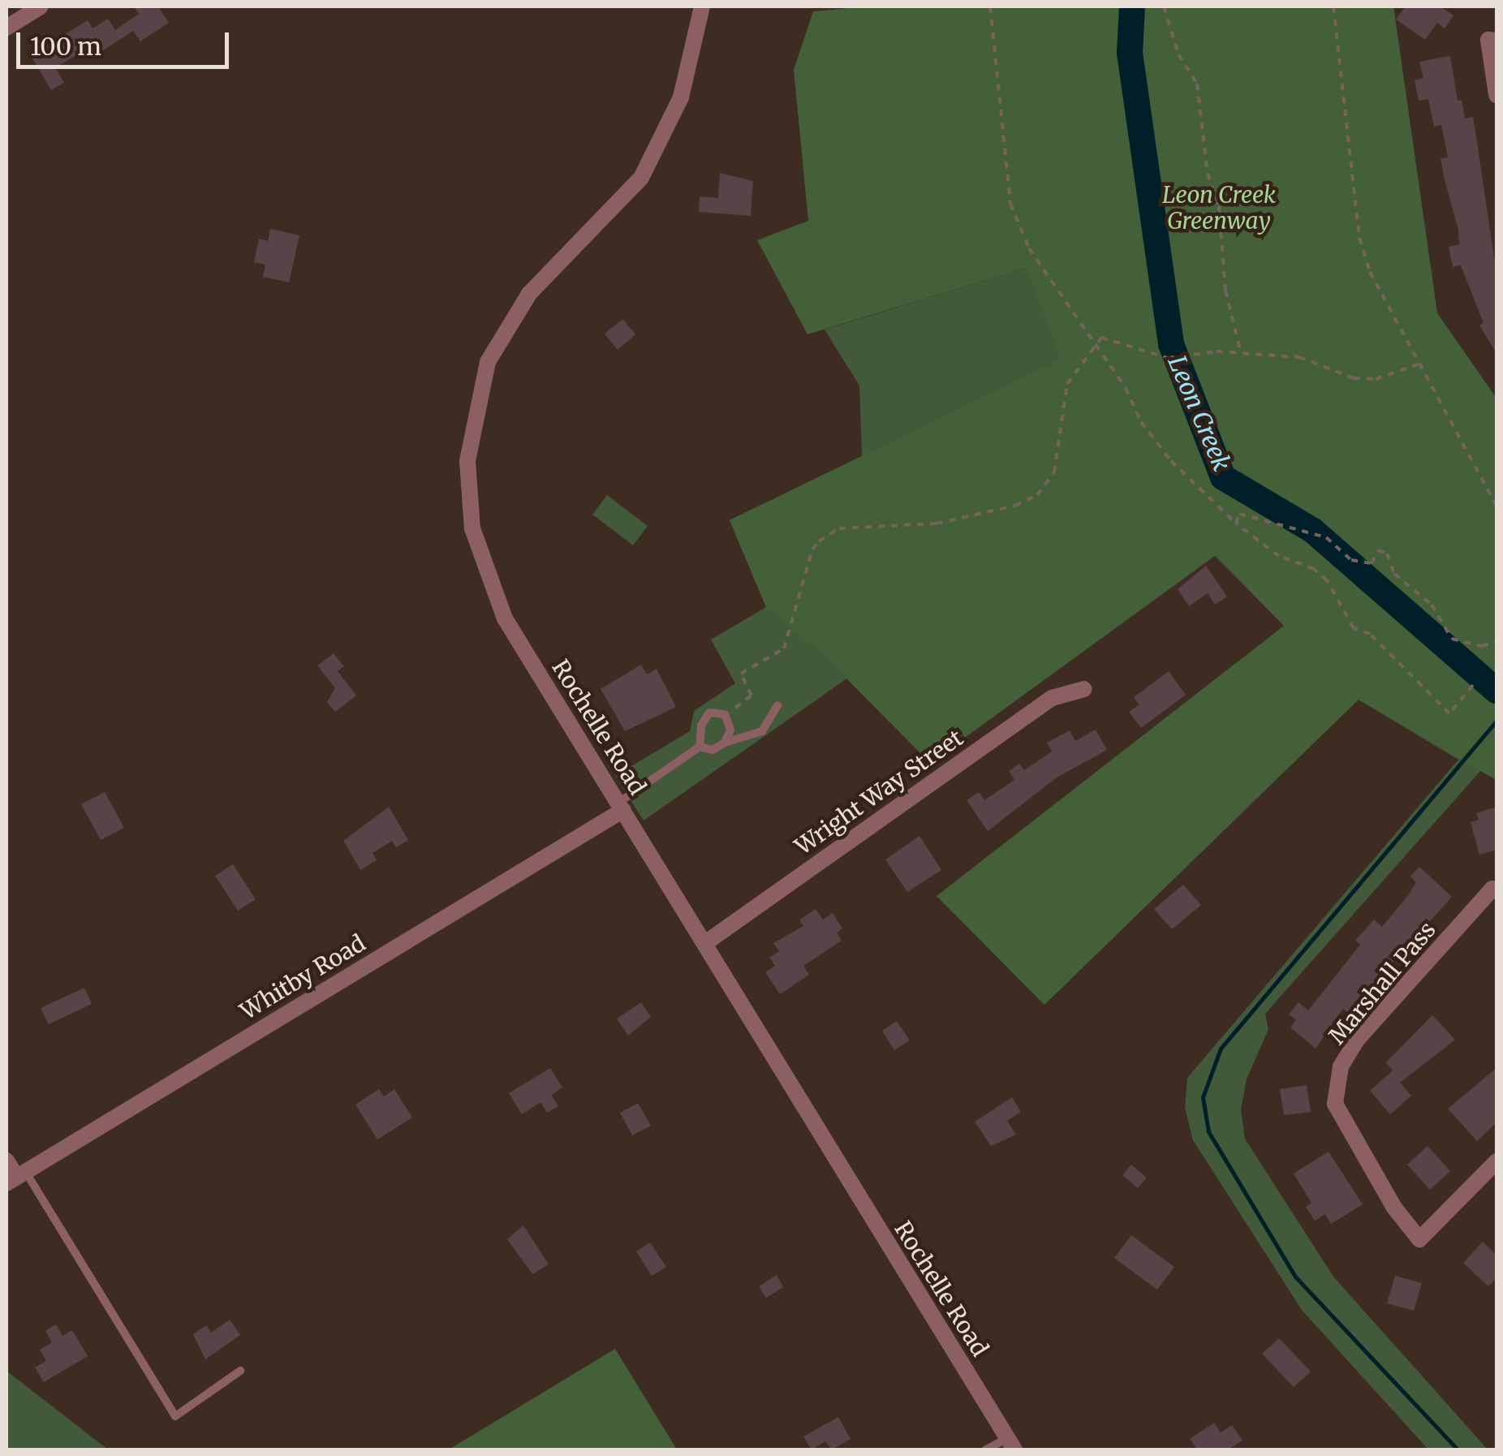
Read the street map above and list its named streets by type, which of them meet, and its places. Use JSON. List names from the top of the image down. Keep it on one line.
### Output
{"streets":{"street":["Rochelle Road","Wright Way Street","Whitby Road","Marshall Pass"]},"crossings":[["Rochelle Road","Wright Way Street"],["Rochelle Road","Whitby Road"]],"water":["Leon Creek"],"parks":["Leon Creek Greenway"],"scale_bar":"100 m"}
